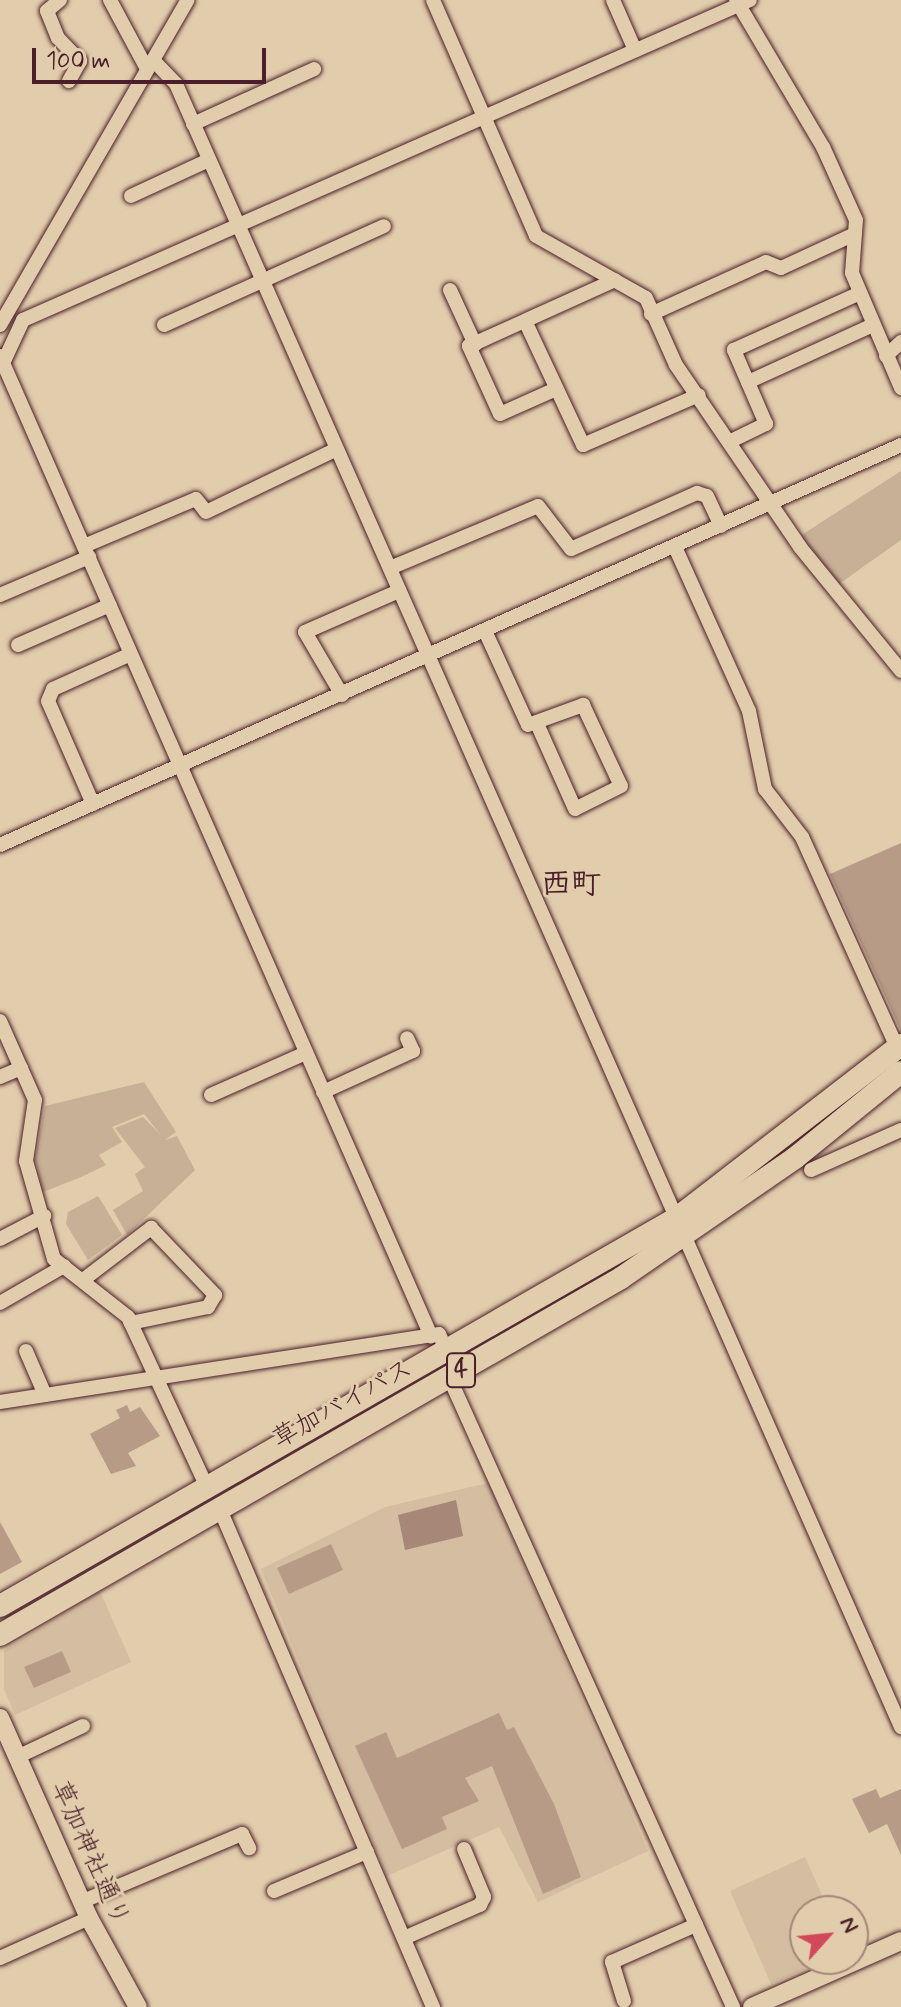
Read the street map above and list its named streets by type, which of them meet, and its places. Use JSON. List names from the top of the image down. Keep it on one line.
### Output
{"streets":{"highway":["4","草加バイパス"],"street":["草加神社通り"]},"districts":["西町"],"scale_bar":"100 m","north":"top right"}
